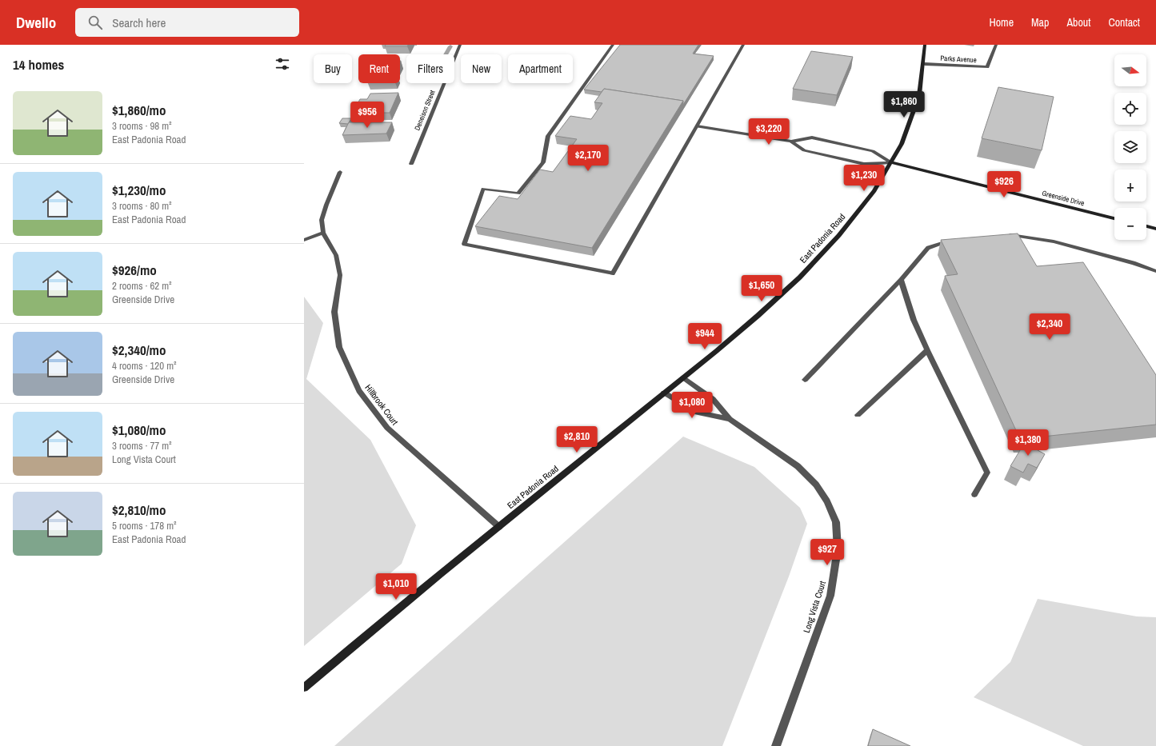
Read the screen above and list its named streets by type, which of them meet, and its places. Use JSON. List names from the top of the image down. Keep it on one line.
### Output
{"streets":{"street":["Parks Avenue","Deneison Street","Greenside Drive","East Padonia Road","Hillbrook Court","Long Vista Court"]},"crossings":[["Parks Avenue","East Padonia Road"],["Greenside Drive","East Padonia Road"],["East Padonia Road","Hillbrook Court"]],"north":"right","page":{"header":"Dwello","search":"Search here","nav":["Home","Map","About","Contact"],"heading":"14 homes","map_buttons":["+","−"],"chip":["Buy","Rent","Filters","New","Apartment"],"list":[{"name":"$1,860/mo","note":"3 rooms · 98 m² · East Padonia Road"},{"name":"$1,230/mo","note":"3 rooms · 80 m² · East Padonia Road"},{"name":"$926/mo","note":"2 rooms · 62 m² · Greenside Drive"},{"name":"$2,340/mo","note":"4 rooms · 120 m² · Greenside Drive"},{"name":"$1,080/mo","note":"3 rooms · 77 m² · Long Vista Court"},{"name":"$2,810/mo","note":"5 rooms · 178 m² · East Padonia Road"}],"price":["$1,860","$956","$3,220","$2,170","$1,230","$926","$1,650","$2,340","$944","$1,080","$2,810","$1,380","$927","$1,010"]}}
